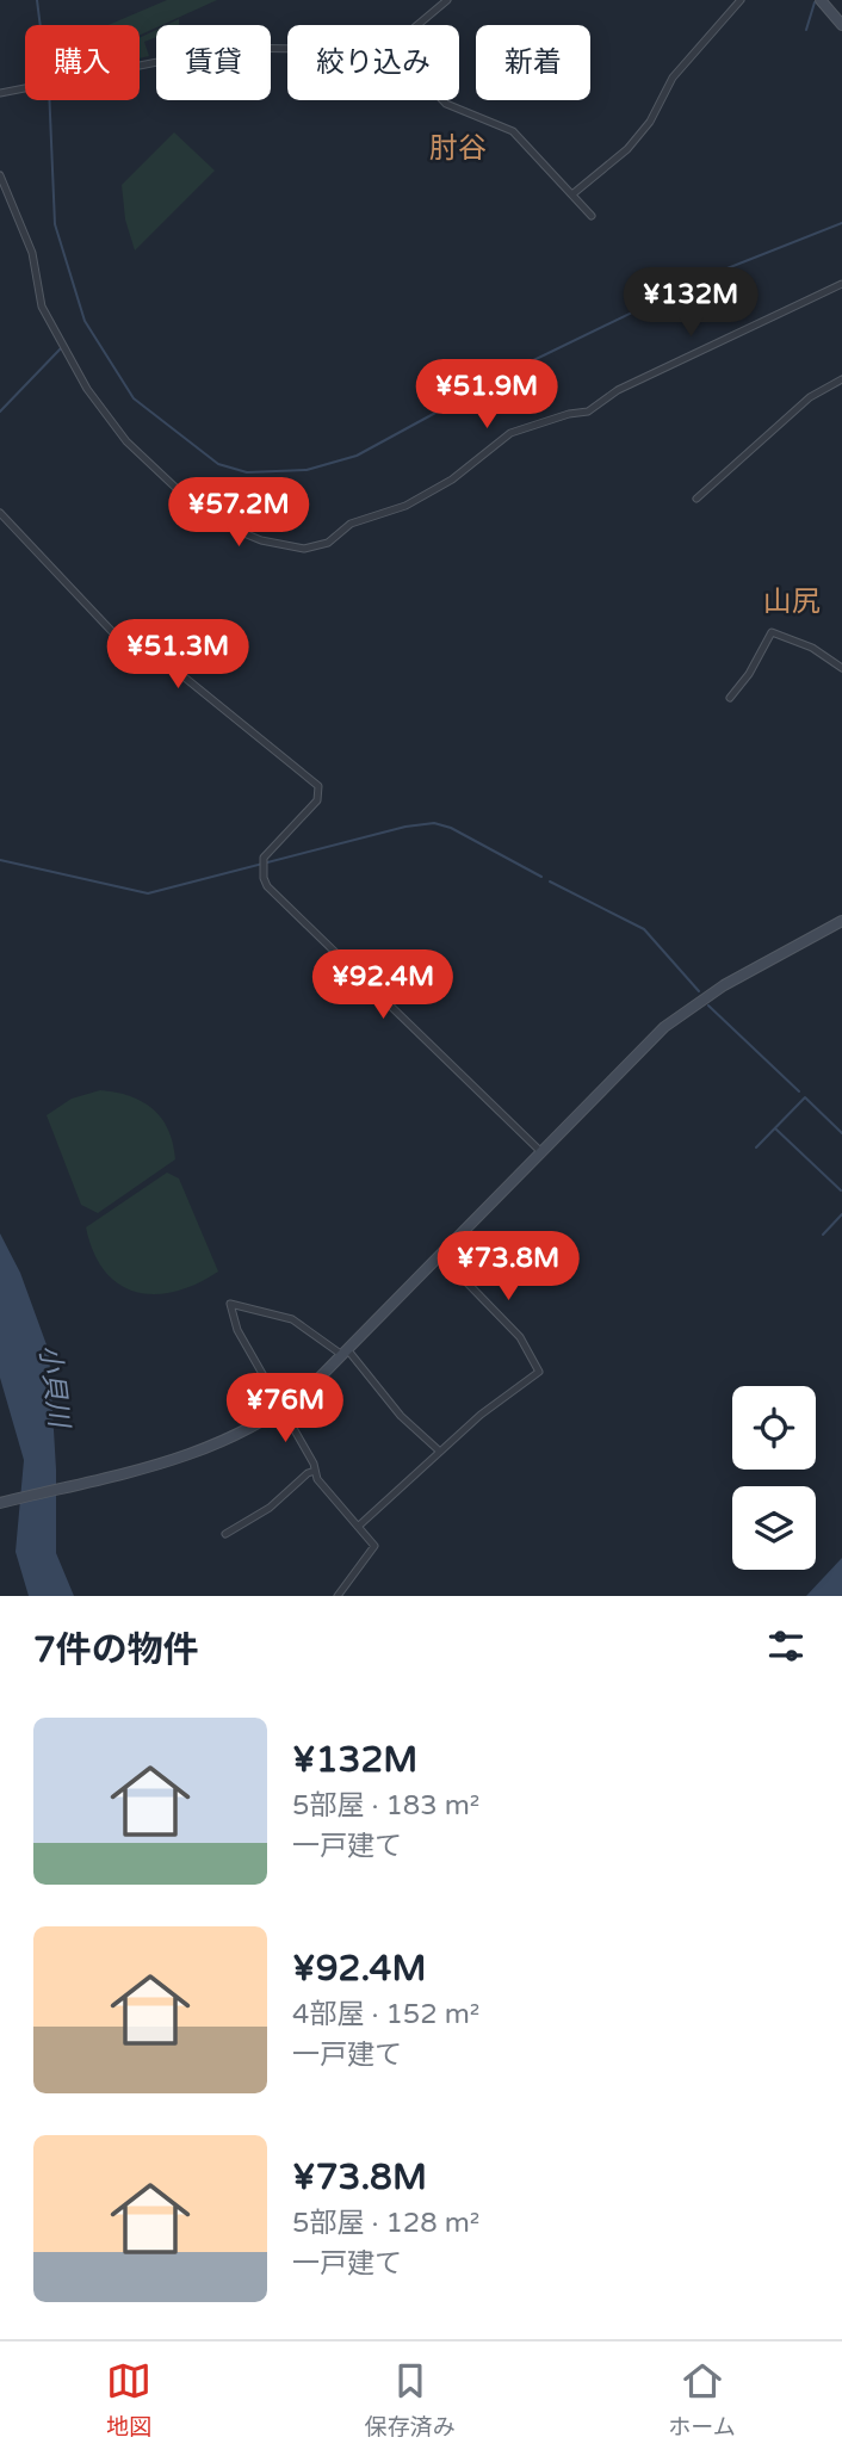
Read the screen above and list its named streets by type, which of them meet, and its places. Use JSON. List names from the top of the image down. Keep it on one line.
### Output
{"districts":["肘谷","山尻"],"water":["小貝川"],"page":{"chip":["購入","賃貸","絞り込み","新着"],"price":["¥132M","¥51.9M","¥57.2M","¥51.3M","¥92.4M","¥73.8M","¥76M"],"heading":"7件の物件","list":[{"name":"¥132M","note":"5部屋 · 183 m² · 一戸建て"},{"name":"¥92.4M","note":"4部屋 · 152 m² · 一戸建て"},{"name":"¥73.8M","note":"5部屋 · 128 m² · 一戸建て"}],"tabs":["地図","保存済み","ホーム"]}}
